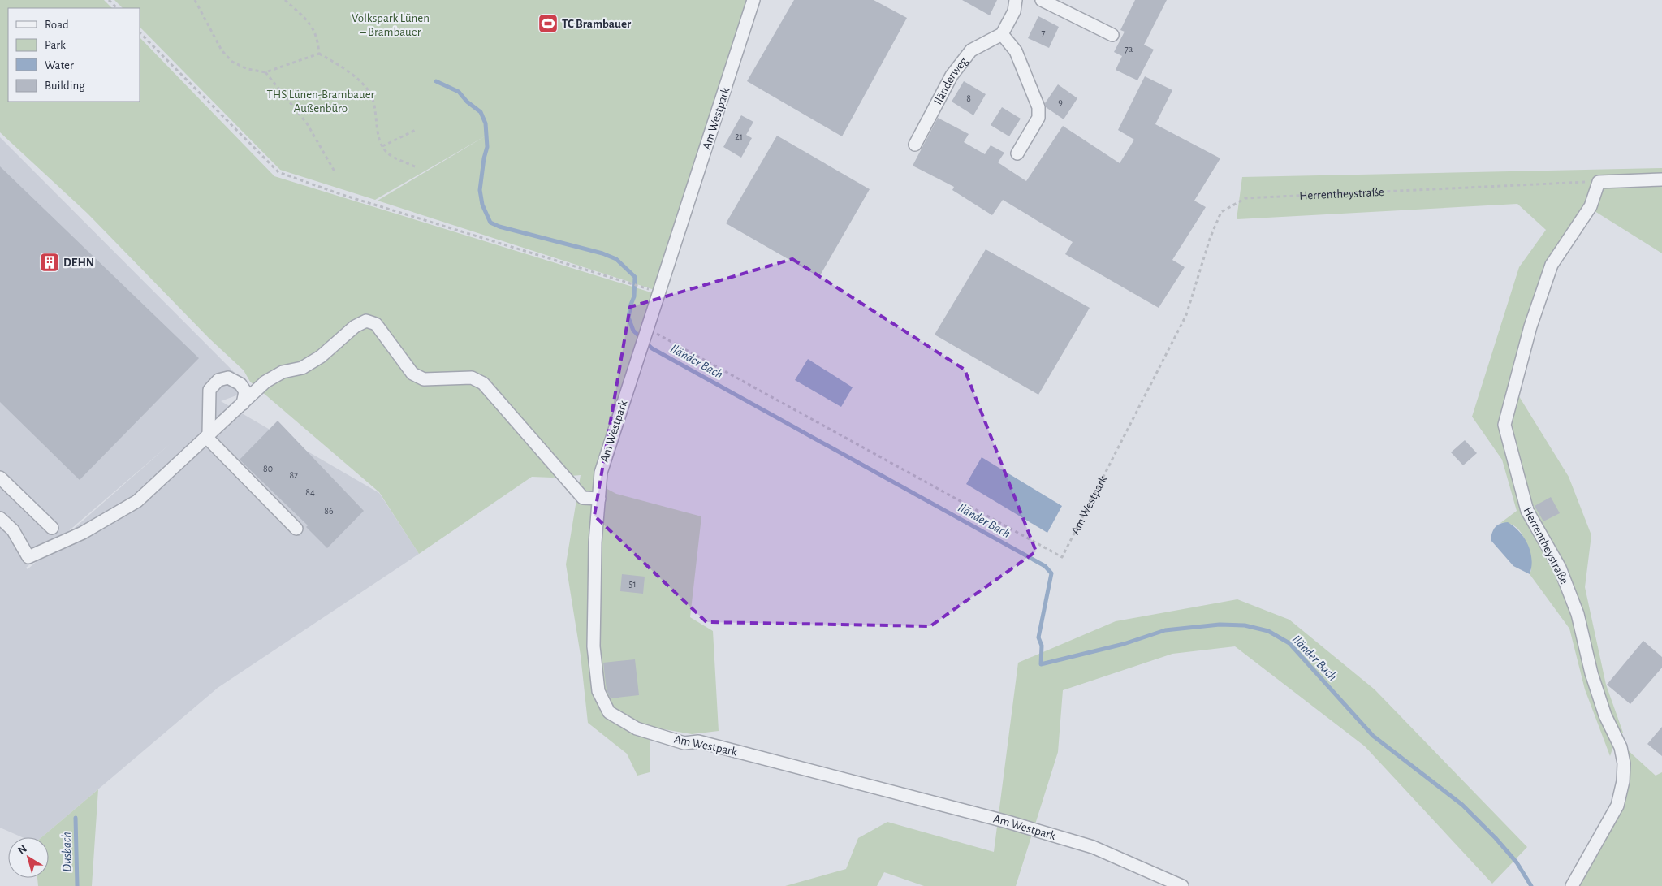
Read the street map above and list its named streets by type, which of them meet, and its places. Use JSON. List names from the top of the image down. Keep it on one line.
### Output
{"streets":{"street":["Iländerweg","Am Westpark","Herrentheystraße"]},"crossings":[["Am Westpark","Herrentheystraße"]],"water":["Iländer Bach","Dusbach"],"parks":["Volkspark Lünen – Brambauer","THS Lünen-Brambauer Außenbüro"],"places":{"sports":["TC Brambauer"],"building":["DEHN"]},"house_numbers":["7","7a","8","9","21","80","82","84","86","51"],"legend":["Road","Park","Water","Building"],"north":"top left"}
